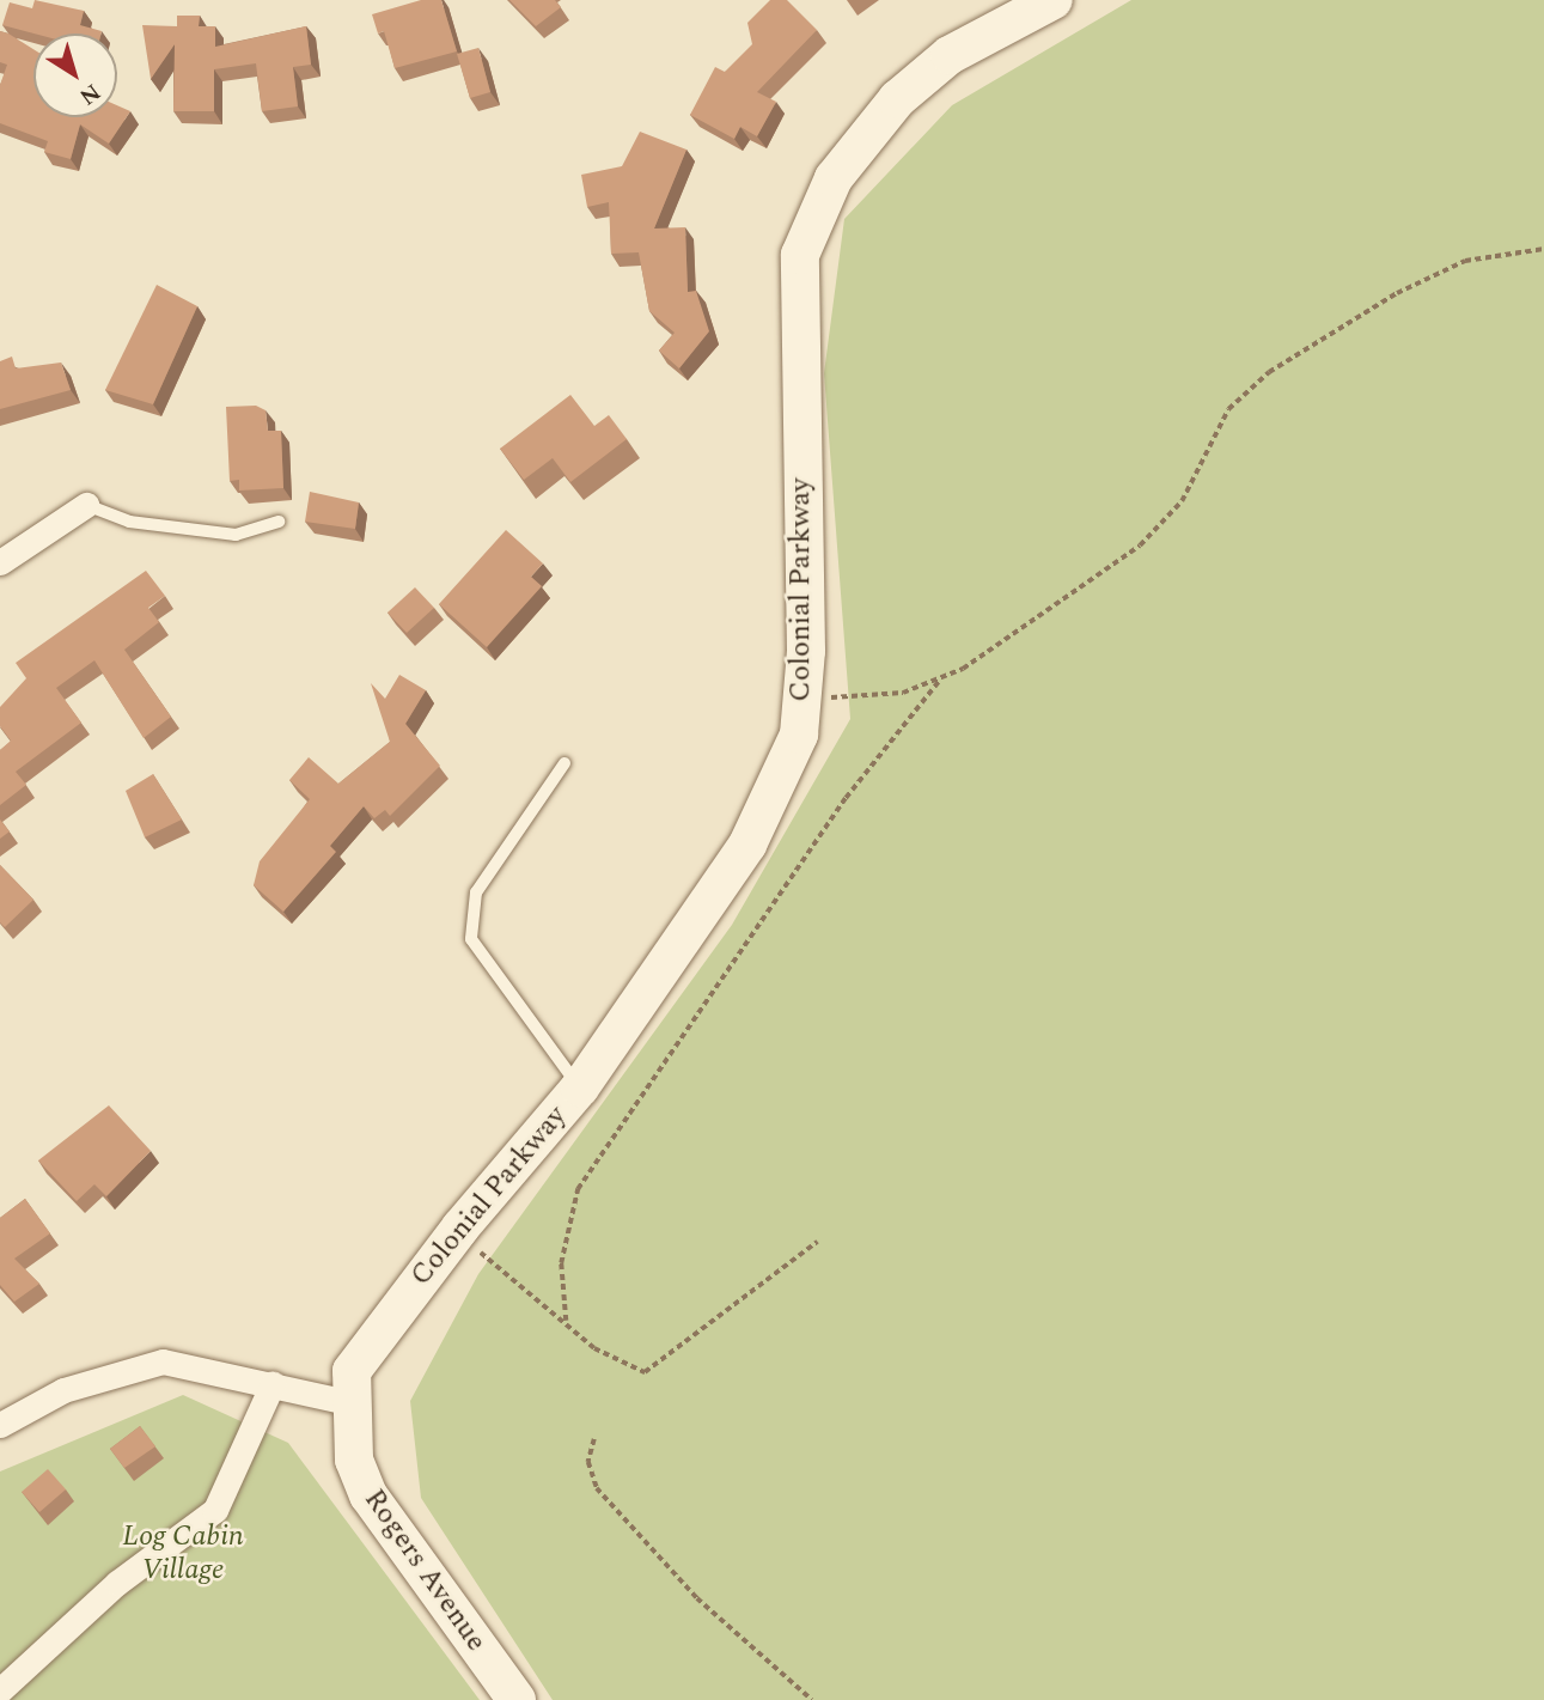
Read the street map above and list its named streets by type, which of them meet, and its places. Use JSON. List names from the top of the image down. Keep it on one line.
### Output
{"streets":{"street":["Colonial Parkway","Rogers Avenue"]},"crossings":[["Colonial Parkway","Rogers Avenue"]],"parks":["Log Cabin Village"],"north":"bottom right"}
